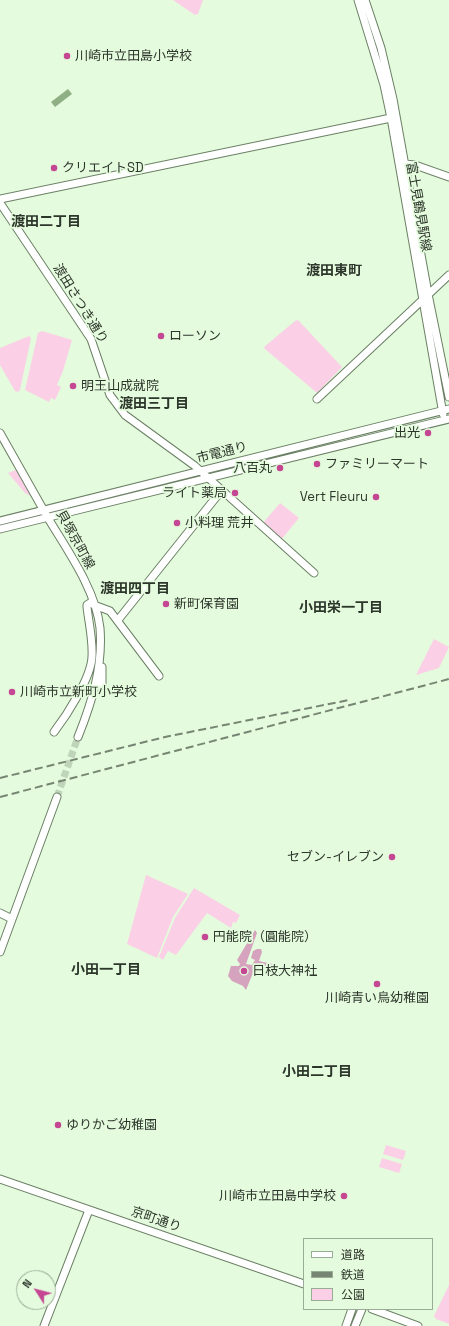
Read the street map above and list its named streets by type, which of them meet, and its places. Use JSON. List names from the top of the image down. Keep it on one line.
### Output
{"streets":{"street":["富士見鶴見駅線","渡田さつき通り","市電通り","貝塚京町線","京町通り"]},"crossings":[["富士見鶴見駅線","市電通り"],["渡田さつき通り","市電通り"],["市電通り","貝塚京町線"]],"districts":["渡田二丁目","渡田東町","渡田三丁目","渡田四丁目","小田栄一丁目","小田一丁目","小田二丁目"],"places":["川崎市立田島小学校","クリエイトSD","ローソン","明王山成就院","出光","ファミリーマート","八百丸","ライト薬局","Vert Fleuru","小料理 荒井","新町保育園","川崎市立新町小学校","セブン-イレブン","円能院（圓能院）","日枝大神社","川崎青い鳥幼稚園","ゆりかご幼稚園","川崎市立田島中学校"],"legend":["道路","鉄道","公園"],"north":"top left"}
